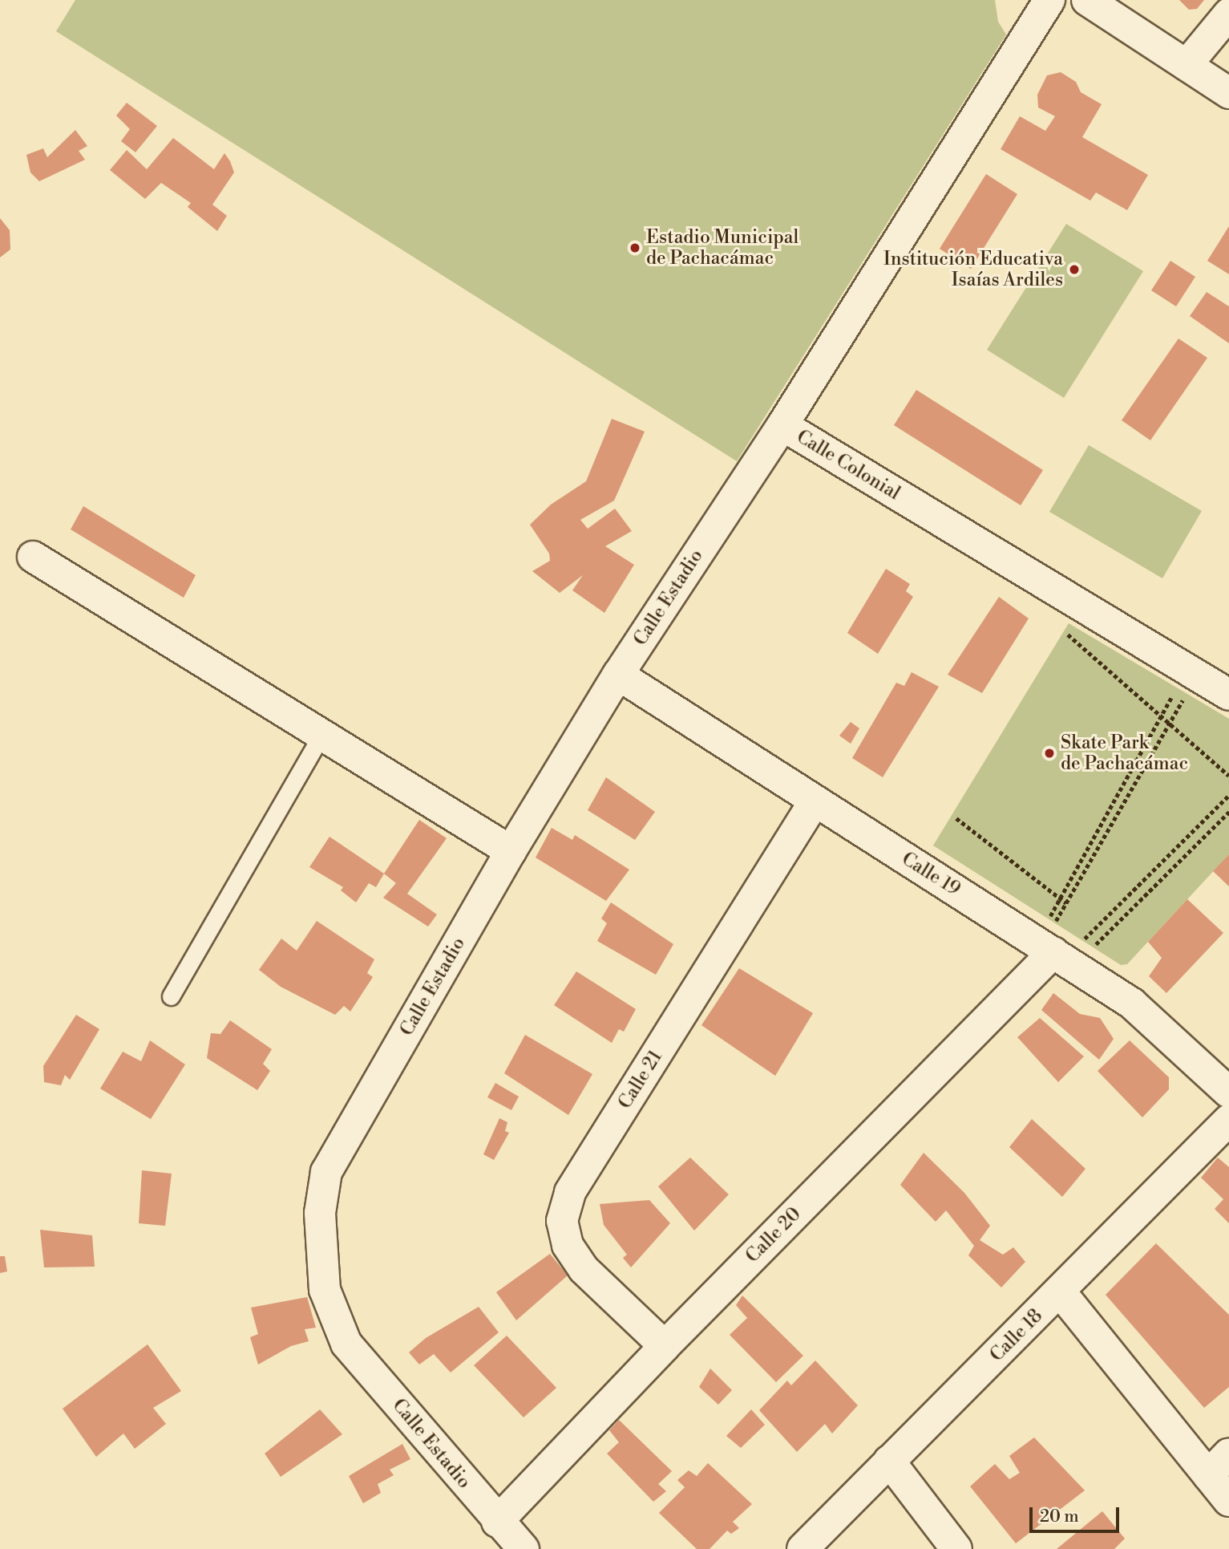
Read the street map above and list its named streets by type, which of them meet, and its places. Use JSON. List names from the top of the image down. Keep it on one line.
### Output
{"streets":{"street":["Calle Colonial","Calle Estadio","Calle 19","Calle 21","Calle 20","Calle 18"]},"crossings":[["Calle Colonial","Calle Estadio"],["Calle Estadio","Calle 19"],["Calle Estadio","Calle 20"],["Calle 19","Calle 21"],["Calle 19","Calle 20"],["Calle 21","Calle 20"]],"places":["Estadio Municipal de Pachacámac","Institución Educativa Isaías Ardiles","Skate Park de Pachacámac"],"scale_bar":"20 m"}
